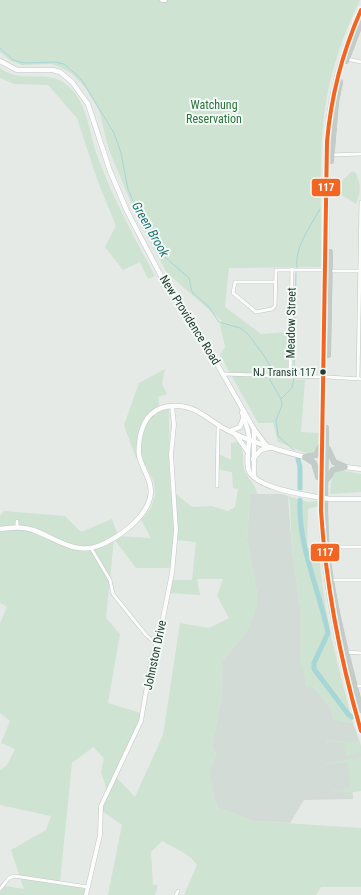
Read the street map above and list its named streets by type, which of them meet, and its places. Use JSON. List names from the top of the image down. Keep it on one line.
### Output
{"streets":{"main road":["New Providence Road"],"street":["Meadow Street","Johnston Drive"]},"water":["Green Brook"],"parks":["Watchung Reservation"],"places":["NJ Transit 117"],"lines":["transit line 117"]}
